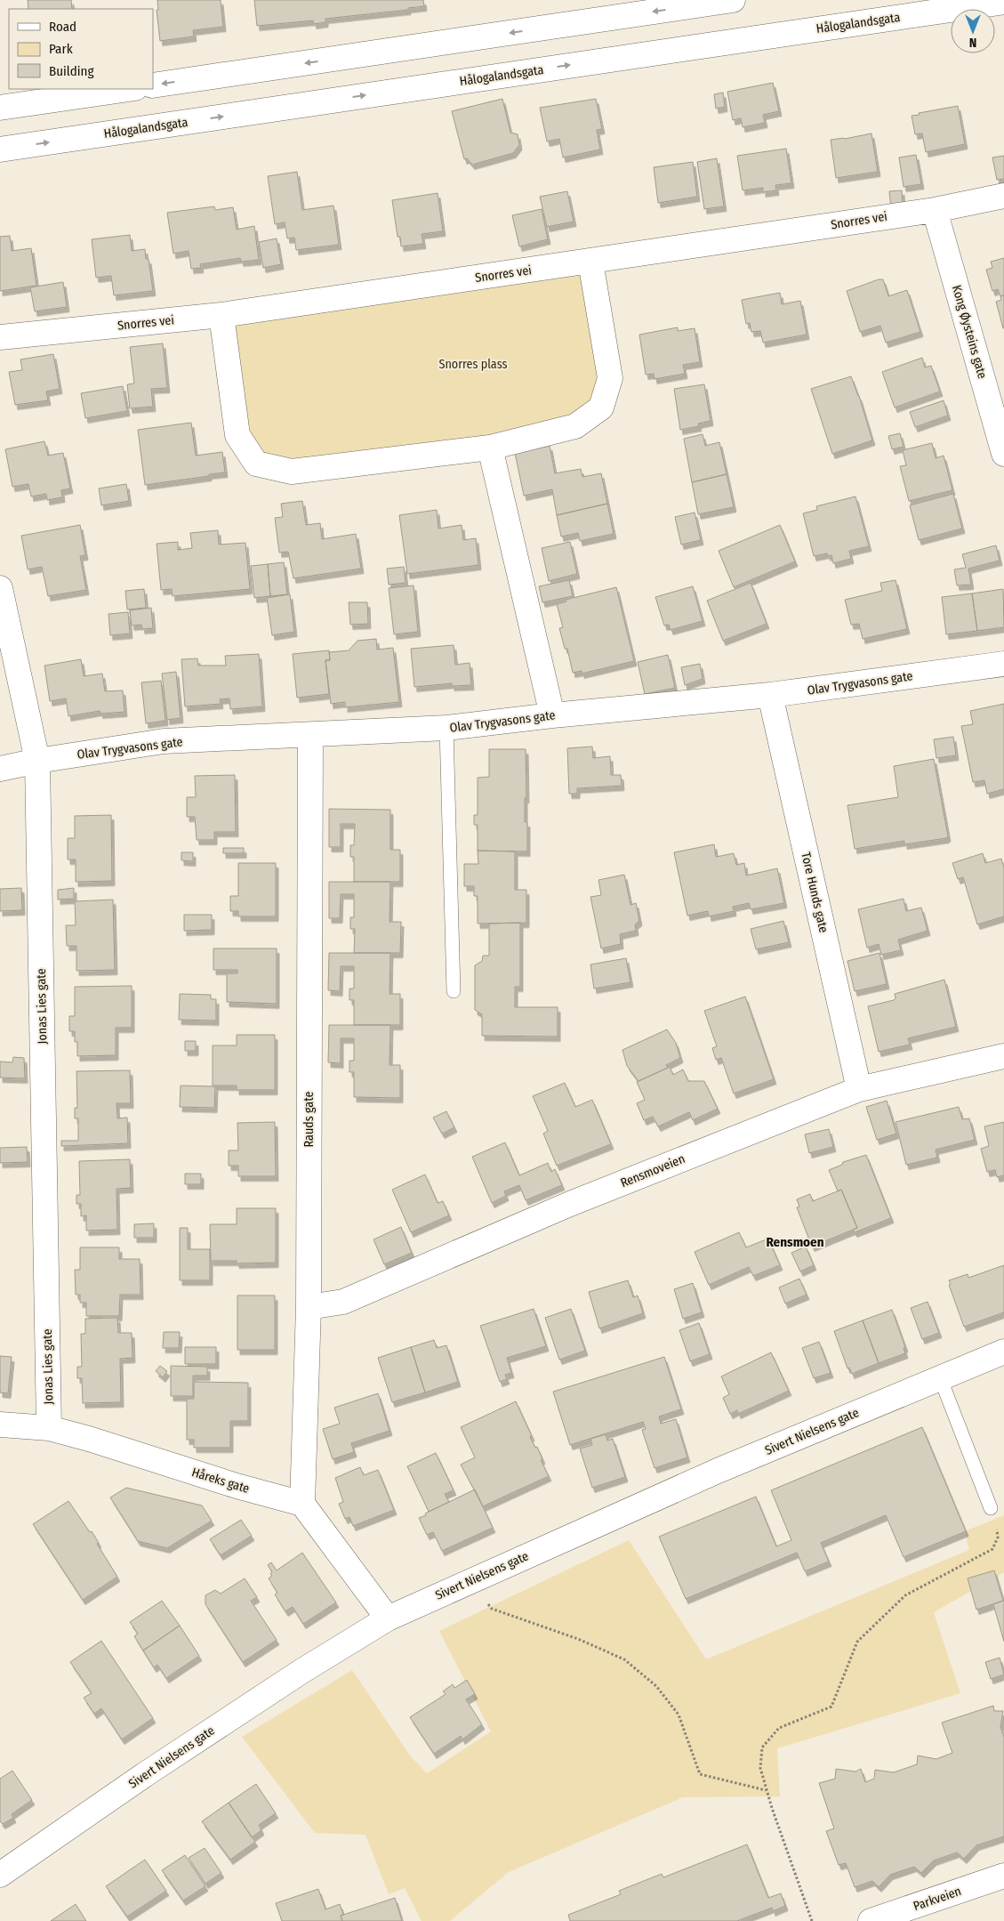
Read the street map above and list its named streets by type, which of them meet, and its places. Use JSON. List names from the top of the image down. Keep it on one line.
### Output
{"streets":{"street":["Hålogalandsgata","Snorres vei","Kong Øysteins gate","Olav Trygvasons gate","Tore Hunds gate","Jonas Lies gate","Rauds gate","Rensmoveien","Sivert Nielsens gate","Håreks gate","Parkveien"]},"crossings":[["Snorres vei","Kong Øysteins gate"],["Olav Trygvasons gate","Tore Hunds gate"],["Olav Trygvasons gate","Jonas Lies gate"],["Olav Trygvasons gate","Rauds gate"],["Tore Hunds gate","Rensmoveien"],["Jonas Lies gate","Håreks gate"],["Rauds gate","Rensmoveien"],["Rauds gate","Håreks gate"]],"districts":["Rensmoen"],"parks":["Snorres plass"],"legend":["Road","Park","Building"],"north":"bottom"}
